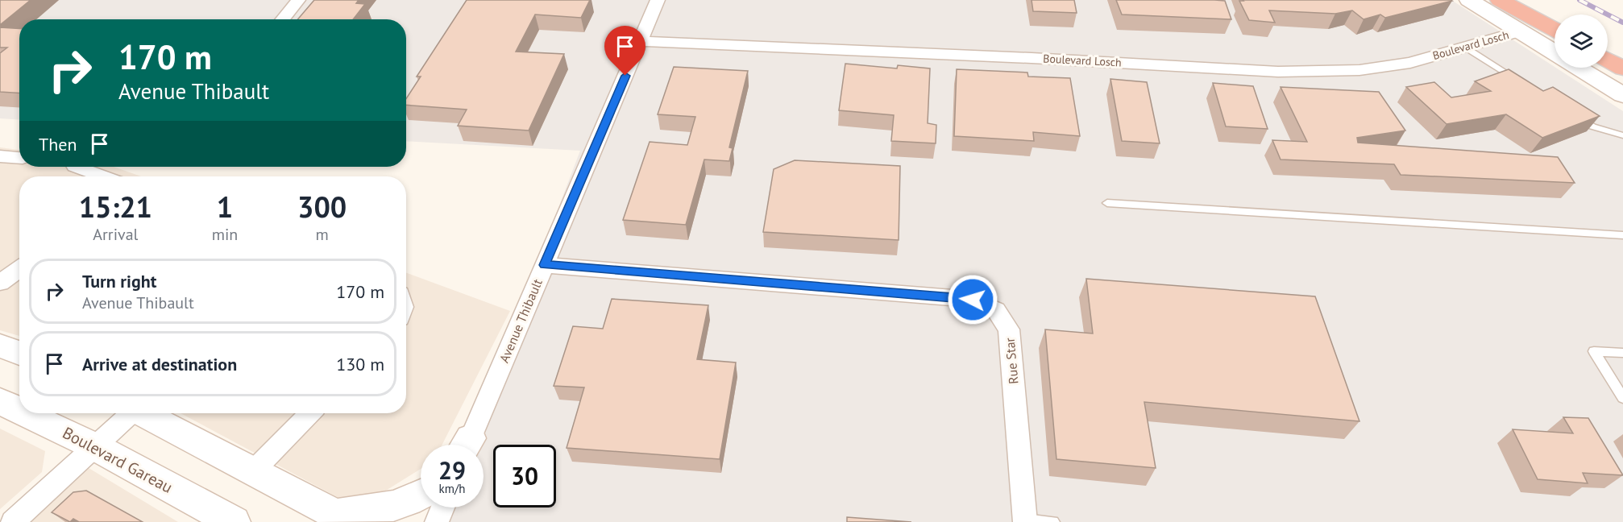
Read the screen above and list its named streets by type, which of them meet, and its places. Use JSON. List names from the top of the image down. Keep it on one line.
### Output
{"streets":{"street":["Boulevard Losch","Avenue Thibault","Rue Star","Boulevard Gareau"]},"crossings":[["Boulevard Losch","Avenue Thibault"],["Avenue Thibault","Rue Star"]],"page":{"turn":["170 m","Avenue Thibault"],"then":"Then","eta":["15:21","Arrival","1","min","300","m"],"list":[{"name":"Turn right","note":"Avenue Thibault","value":"170 m"},{"name":"Arrive at destination","value":"130 m"}],"speed":"29 km/h","limit":"30"}}
